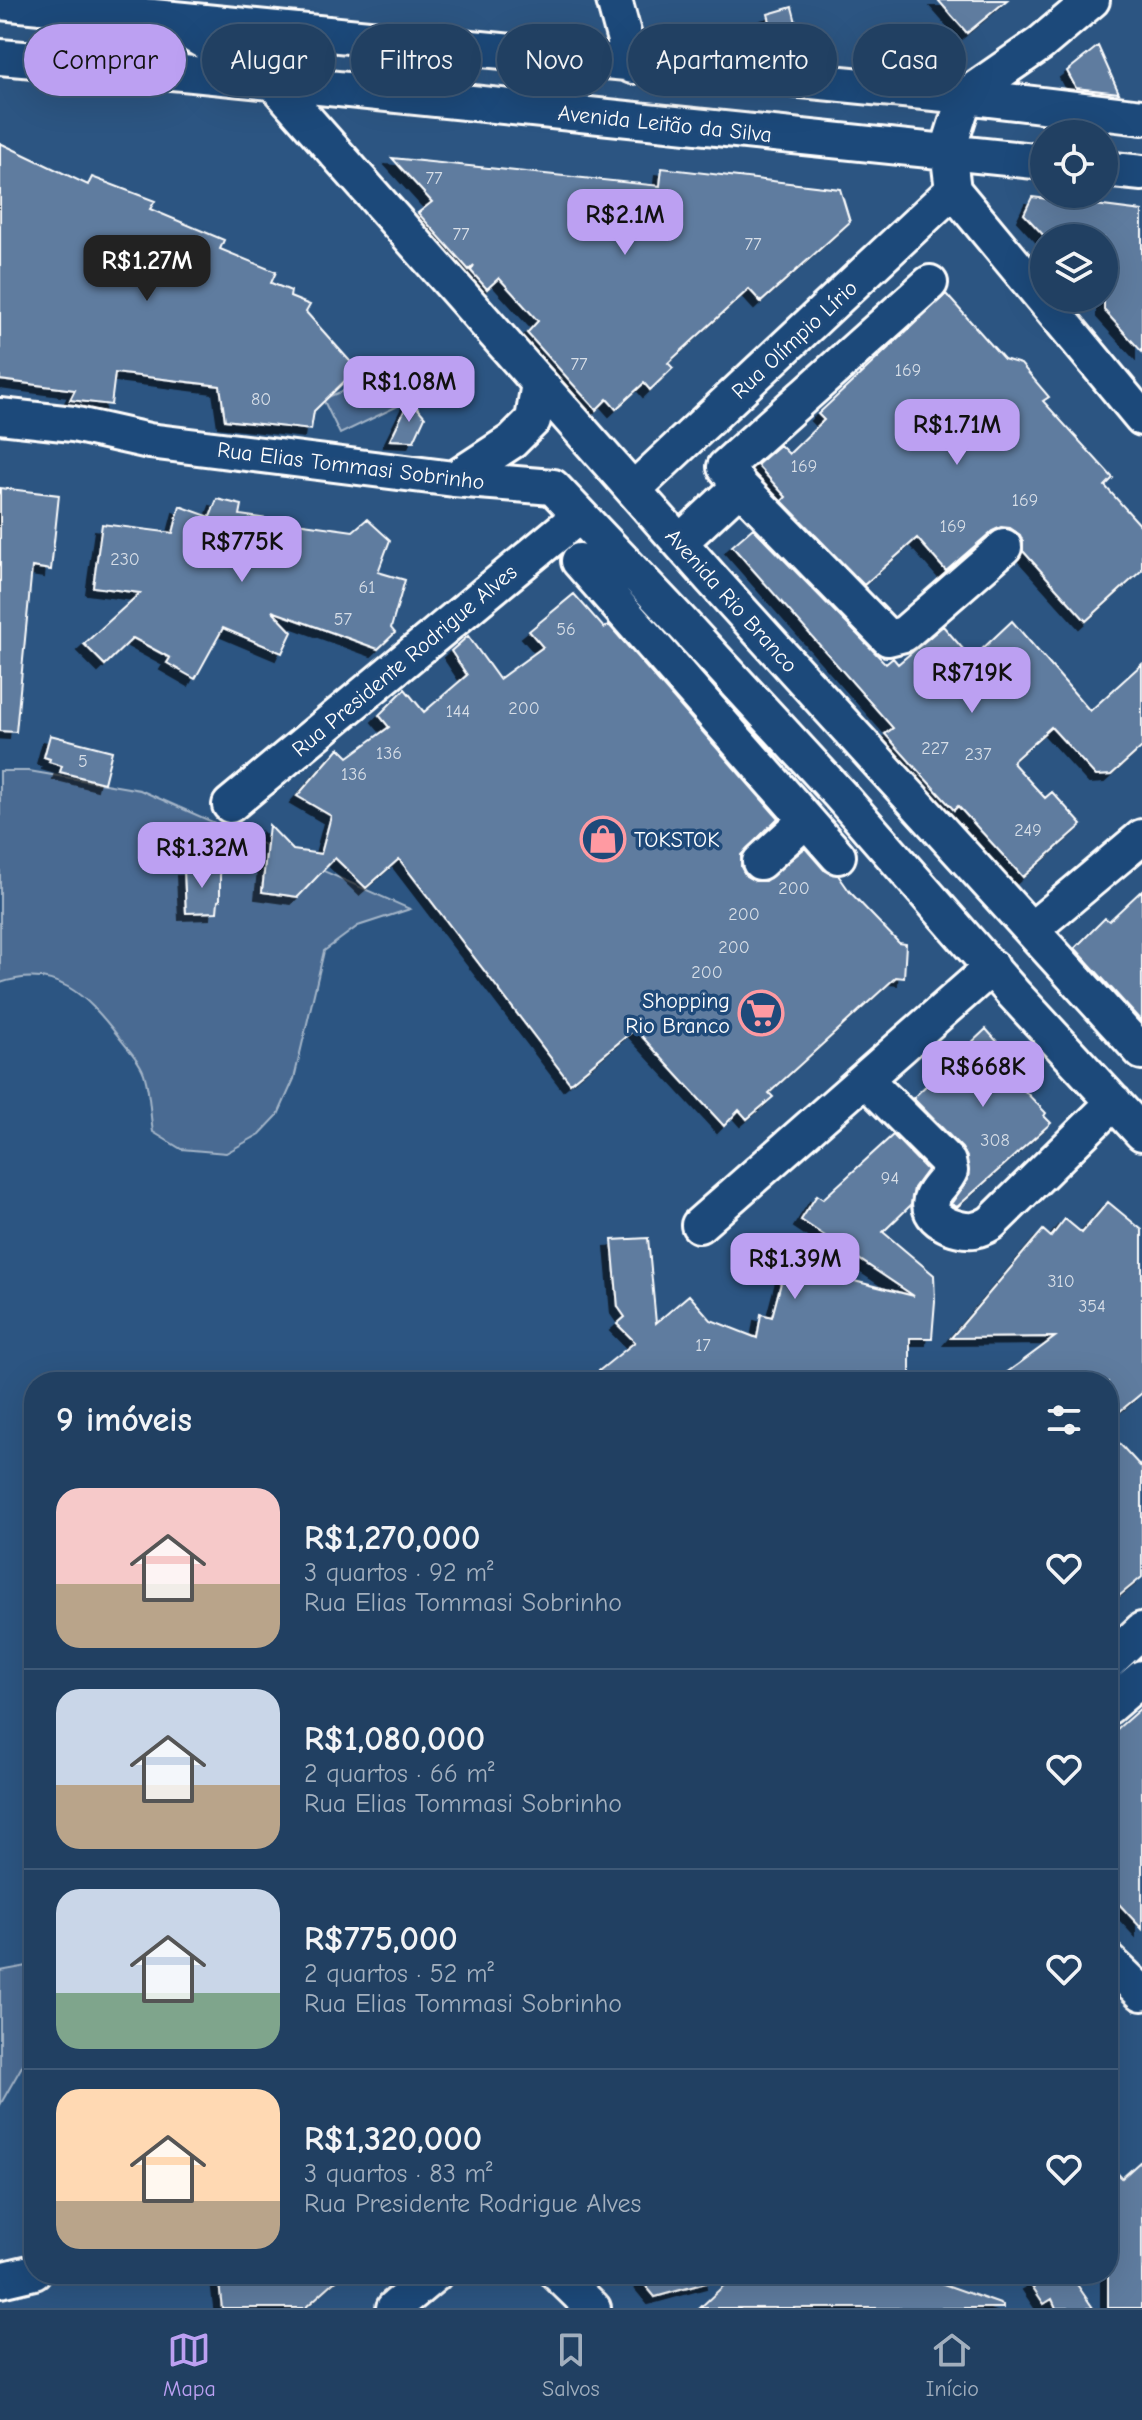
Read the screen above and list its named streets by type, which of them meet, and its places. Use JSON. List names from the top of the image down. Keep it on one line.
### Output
{"streets":{"street":["Avenida Leitão da Silva","Rua Olímpio Lírio","Rua Elias Tommasi Sobrinho","Avenida Rio Branco","Rua Presidente Rodrigue Alves"]},"crossings":[["Rua Olímpio Lírio","Avenida Rio Branco"],["Rua Elias Tommasi Sobrinho","Rua Presidente Rodrigue Alves"]],"places":{"shop":["TOKSTOK"],"supermarket":["Shopping Rio Branco"]},"house_numbers":["77","77","77","77","169","80","169","169","169","230","61","57","56","200","144","227","136","237","5","136","249","200","200","200","200","308","94","310","354","17"],"page":{"chip":["Comprar","Alugar","Filtros","Novo","Apartamento","Casa"],"price":["R$2.1M","R$1.27M","R$1.08M","R$1.71M","R$775K","R$719K","R$1.32M","R$668K","R$1.39M"],"heading":"9 imóveis","list":[{"name":"R$1,270,000","note":"3 quartos · 92 m² · Rua Elias Tommasi Sobrinho"},{"name":"R$1,080,000","note":"2 quartos · 66 m² · Rua Elias Tommasi Sobrinho"},{"name":"R$775,000","note":"2 quartos · 52 m² · Rua Elias Tommasi Sobrinho"},{"name":"R$1,320,000","note":"3 quartos · 83 m² · Rua Presidente Rodrigue Alves"}],"tabs":["Mapa","Salvos","Início"]}}
